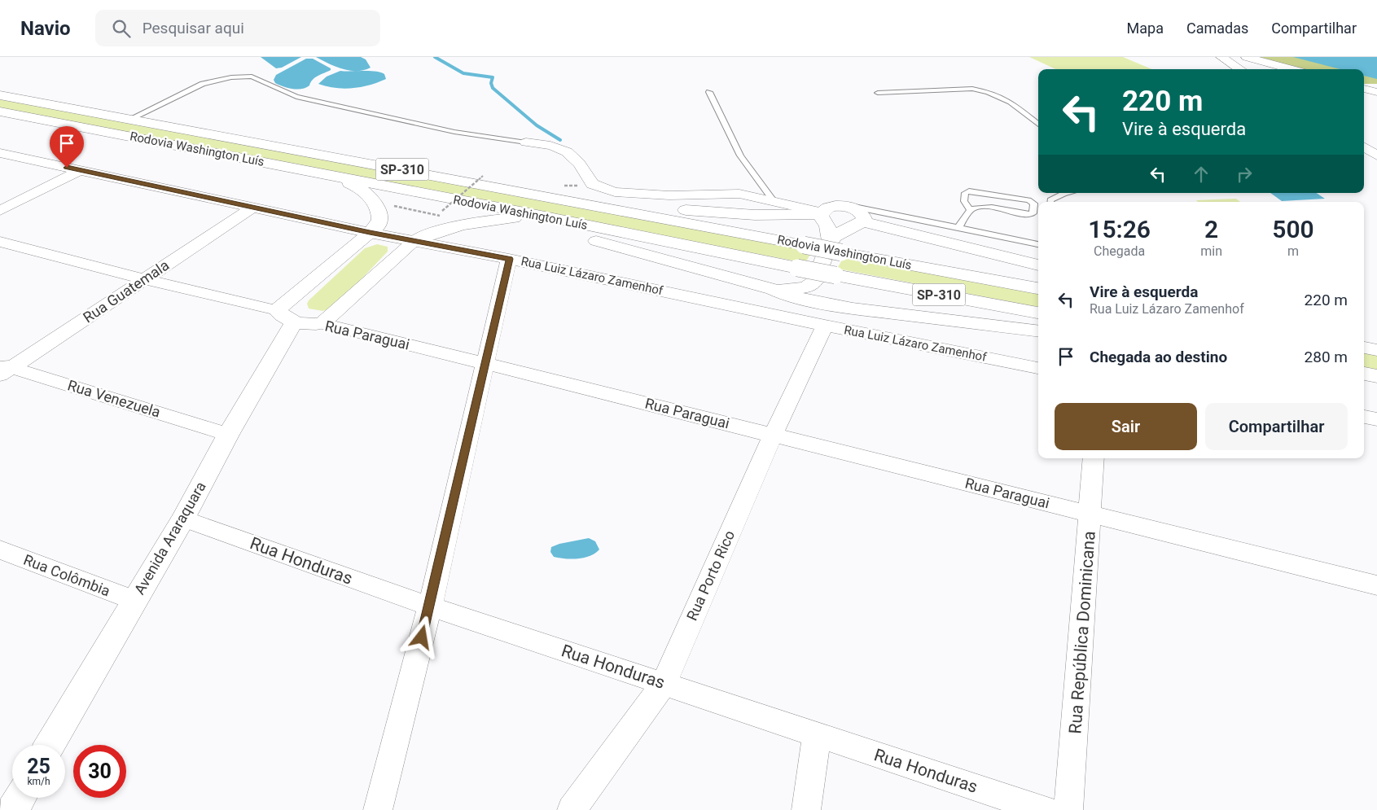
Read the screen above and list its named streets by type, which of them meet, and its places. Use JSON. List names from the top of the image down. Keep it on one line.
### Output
{"streets":{"main road":["Rodovia Washington Luís","SP-310","Rua Paraguai","Avenida Araraquara"],"street":["Rua Luiz Lázaro Zamenhof","Rua Guatemala","Rua Venezuela","Rua Honduras","Rua Colômbia","Rua Porto Rico","Rua República Dominicana"]},"crossings":[["Rodovia Washington Luís","Avenida Araraquara"],["Rua Luiz Lázaro Zamenhof","Rua Guatemala"],["Rua Luiz Lázaro Zamenhof","Avenida Araraquara"],["Rua Luiz Lázaro Zamenhof","Rua Porto Rico"],["Rua Guatemala","Rua Paraguai"],["Rua Guatemala","Rua Venezuela"],["Rua Paraguai","Avenida Araraquara"],["Rua Paraguai","Rua Porto Rico"],["Rua Paraguai","Rua República Dominicana"],["Rua Venezuela","Avenida Araraquara"],["Avenida Araraquara","Rua Honduras"],["Avenida Araraquara","Rua Colômbia"],["Rua Honduras","Rua Porto Rico"]],"page":{"header":"Navio","search":"Pesquisar aqui","nav":["Mapa","Camadas","Compartilhar"],"turn":["220 m","Vire à esquerda"],"eta":["15:26","Chegada","2","min","500","m"],"list":[{"name":"Vire à esquerda","note":"Rua Luiz Lázaro Zamenhof","value":"220 m"},{"name":"Chegada ao destino","value":"280 m"}],"buttons":["Sair","Compartilhar"],"speed":"25 km/h","limit":"30"}}
